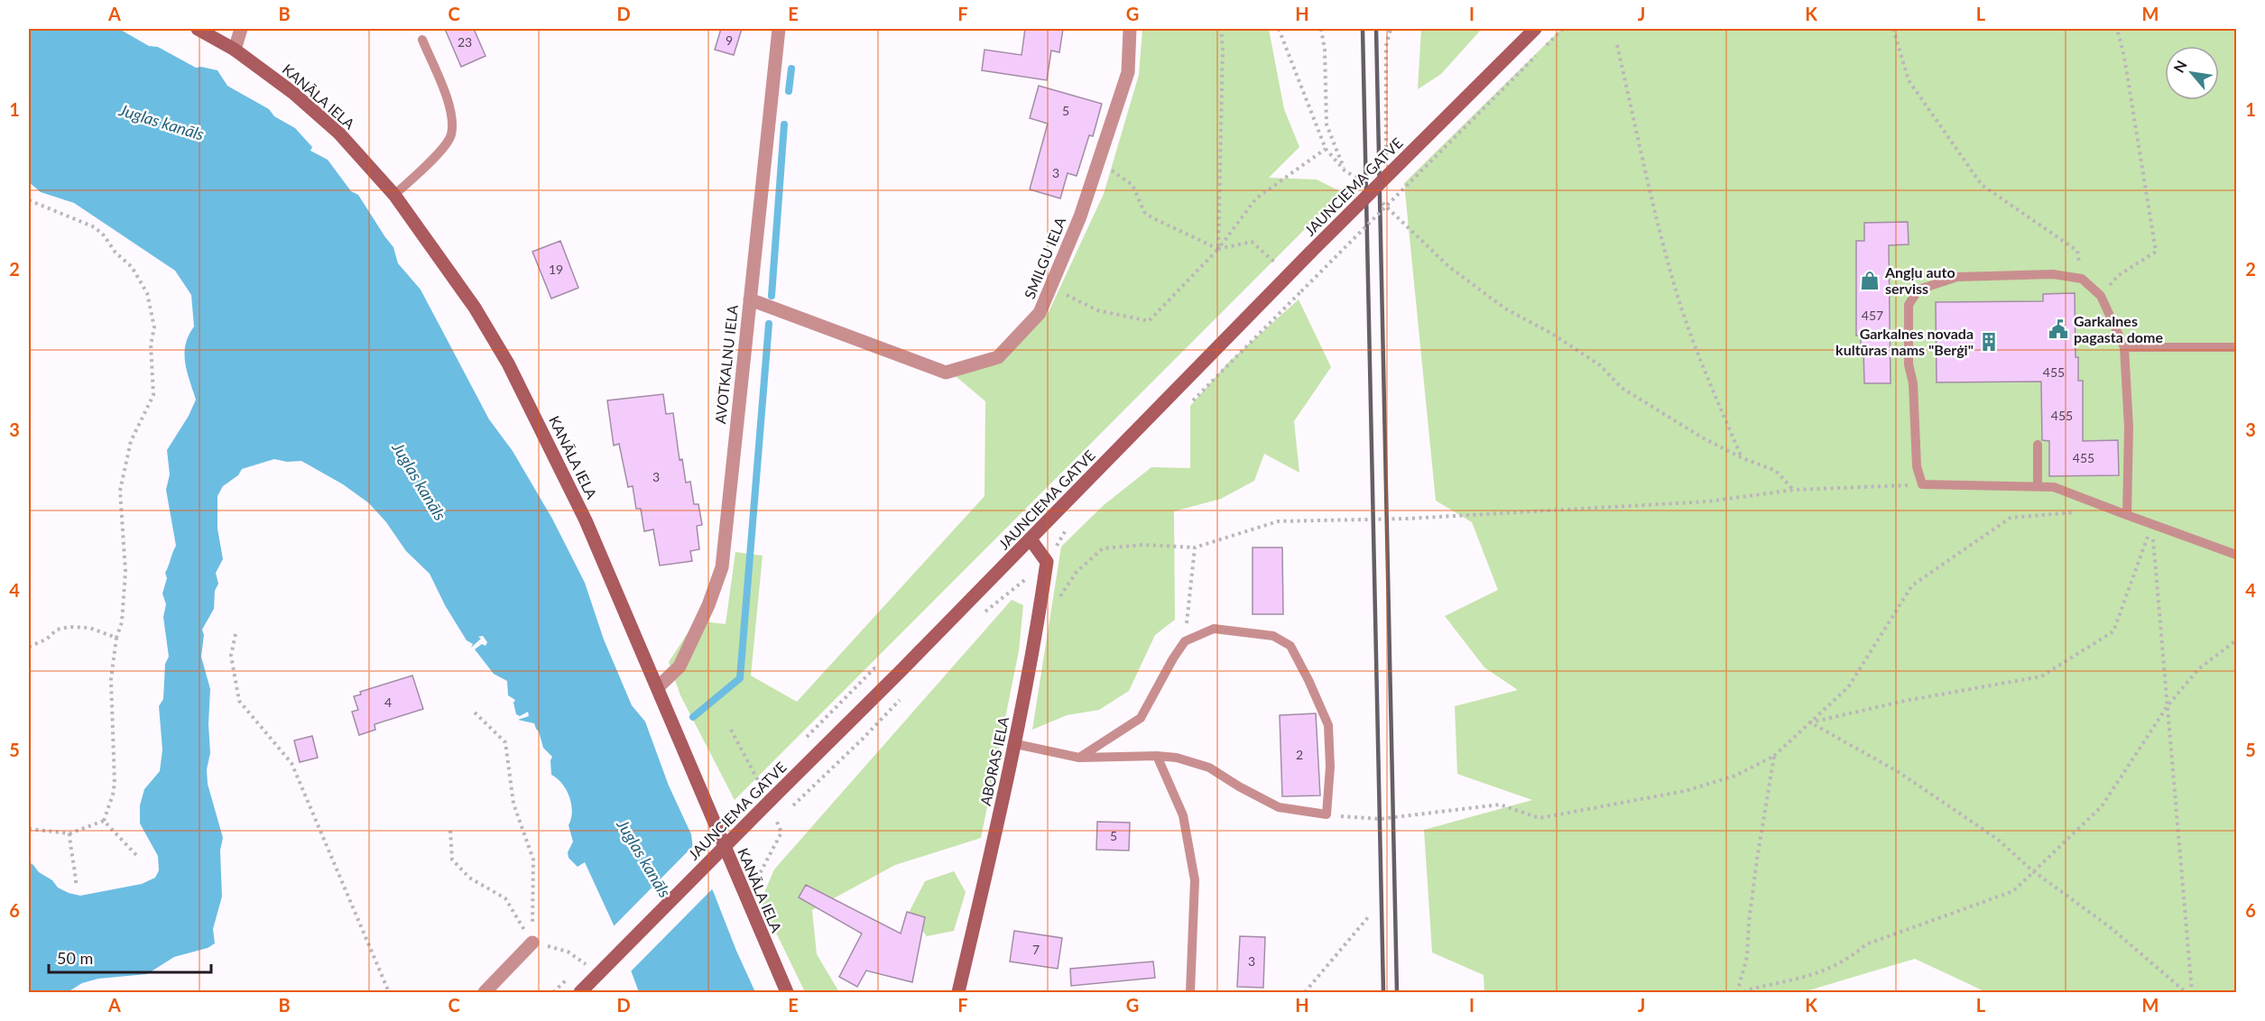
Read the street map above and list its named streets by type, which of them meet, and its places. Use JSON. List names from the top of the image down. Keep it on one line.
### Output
{"streets":{"street":["KANĀLA IELA","JAUNCIEMA GATVE","SMILGU IELA","AVOTKALNU IELA","ABORAS IELA"]},"crossings":[["KANĀLA IELA","AVOTKALNU IELA"],["JAUNCIEMA GATVE","ABORAS IELA"],["SMILGU IELA","AVOTKALNU IELA"]],"water":["Juglas kanāls"],"places":{"shop":["Angļu auto serviss"],"public building":["Garkalnes pagasta dome"],"building":["Garkalnes novada kultūras nams \"Berģi\""]},"house_numbers":["9","23","5","3","19","457","455","455","455","3","4","2","5","7","3"],"scale_bar":"50 m","north":"top left","grid":{"columns":["A","B","C","D","E","F","G","H","I","J","K","L","M"],"rows":["1","2","3","4","5","6"]}}
